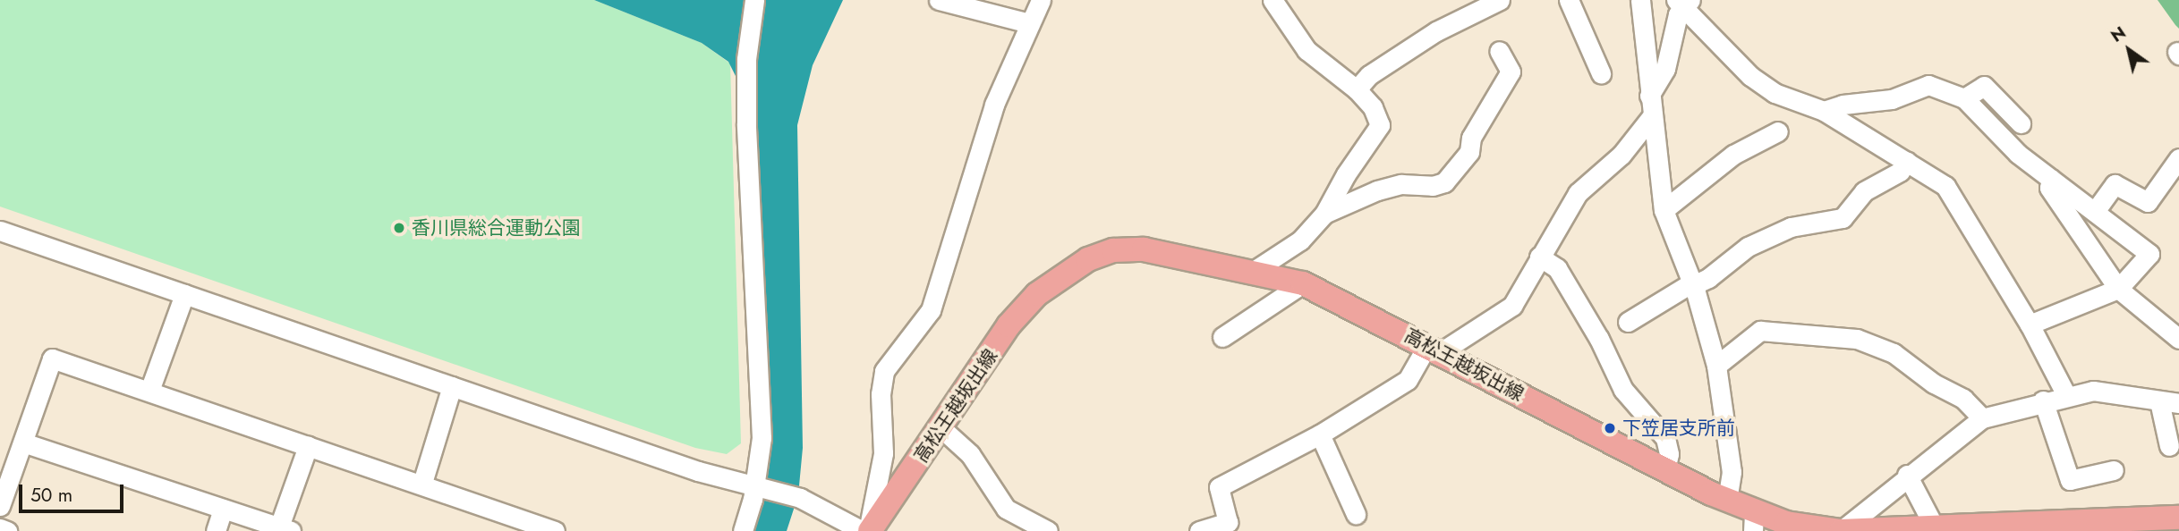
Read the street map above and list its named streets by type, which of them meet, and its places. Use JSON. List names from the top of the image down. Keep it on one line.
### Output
{"streets":{"main road":["高松王越坂出線"]},"places":["香川県総合運動公園","下笠居支所前"],"scale_bar":"50 m","north":"top left"}
